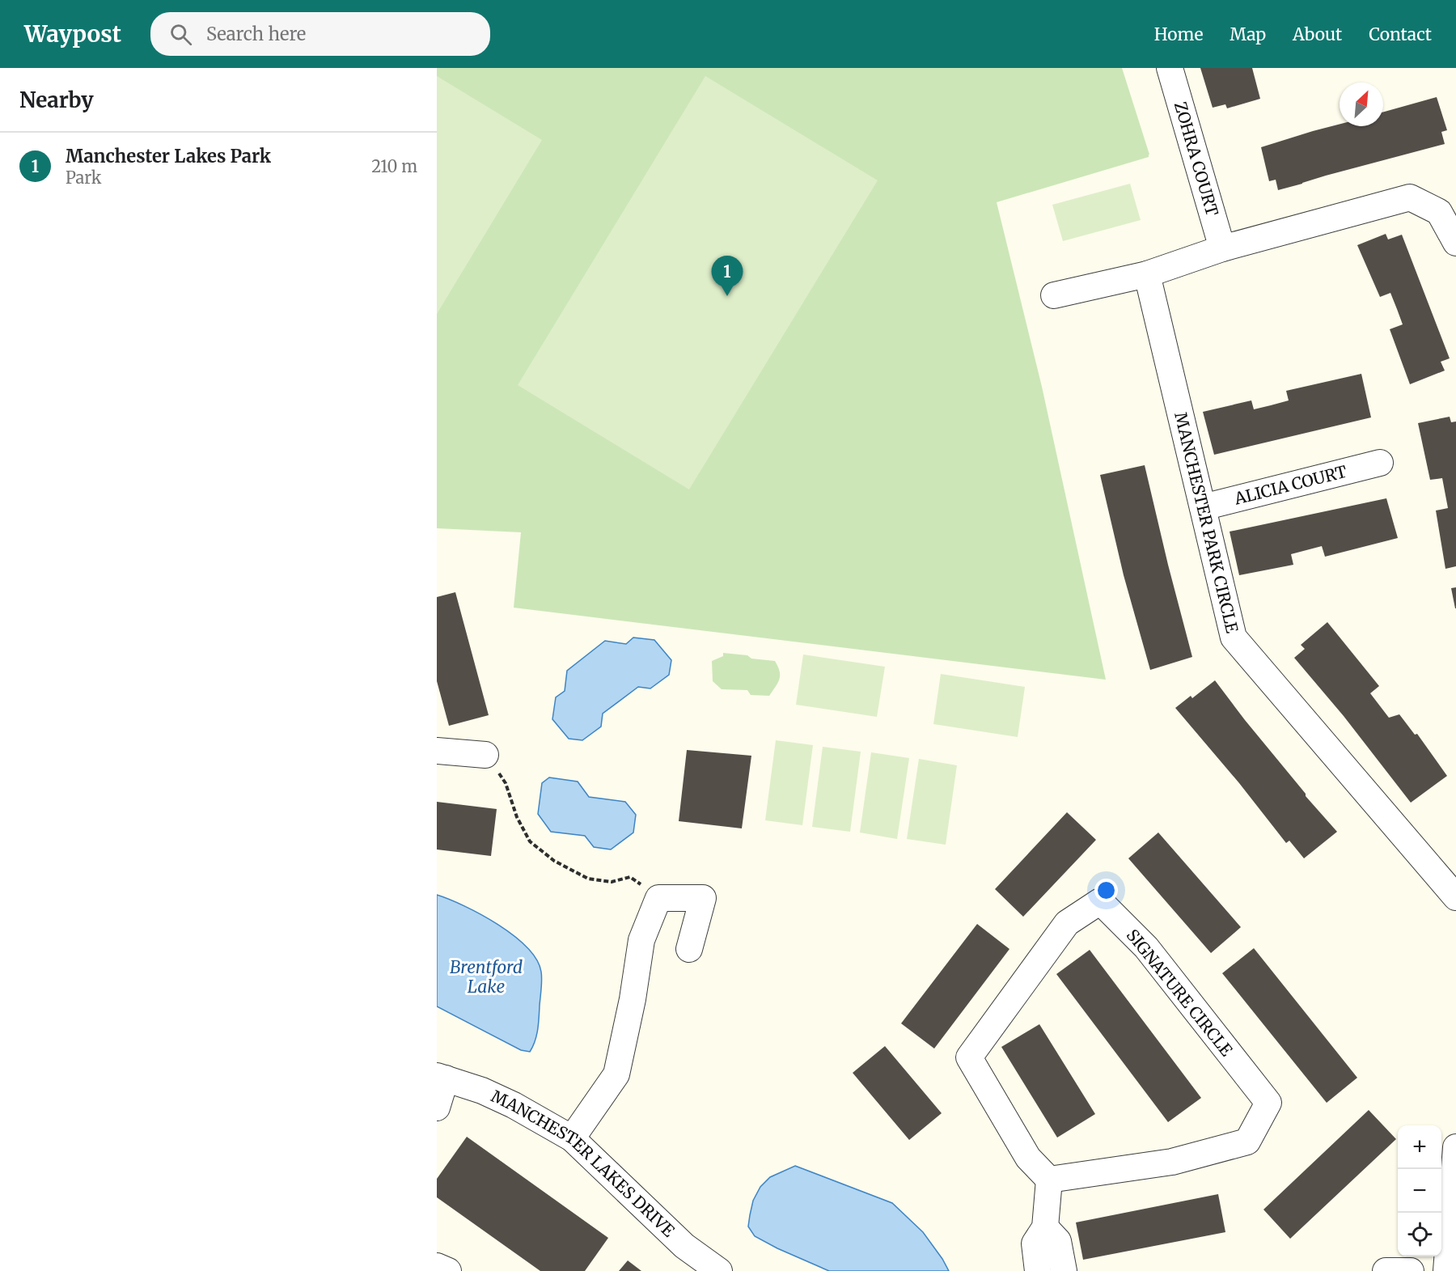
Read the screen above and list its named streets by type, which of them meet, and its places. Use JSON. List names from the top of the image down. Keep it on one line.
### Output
{"streets":{"street":["ZOHRA COURT","ALICIA COURT","MANCHESTER PARK CIRCLE","SIGNATURE CIRCLE","MANCHESTER LAKES DRIVE"]},"crossings":[["ALICIA COURT","MANCHESTER PARK CIRCLE"]],"water":["Brentford Lake"],"north":"top right","page":{"header":"Waypost","search":"Search here","nav":["Home","Map","About","Contact"],"heading":"Nearby","list":[{"mark":"1","name":"Manchester Lakes Park","note":"Park","value":"210 m"}],"pins":"1","map_buttons":["+","−"]}}
